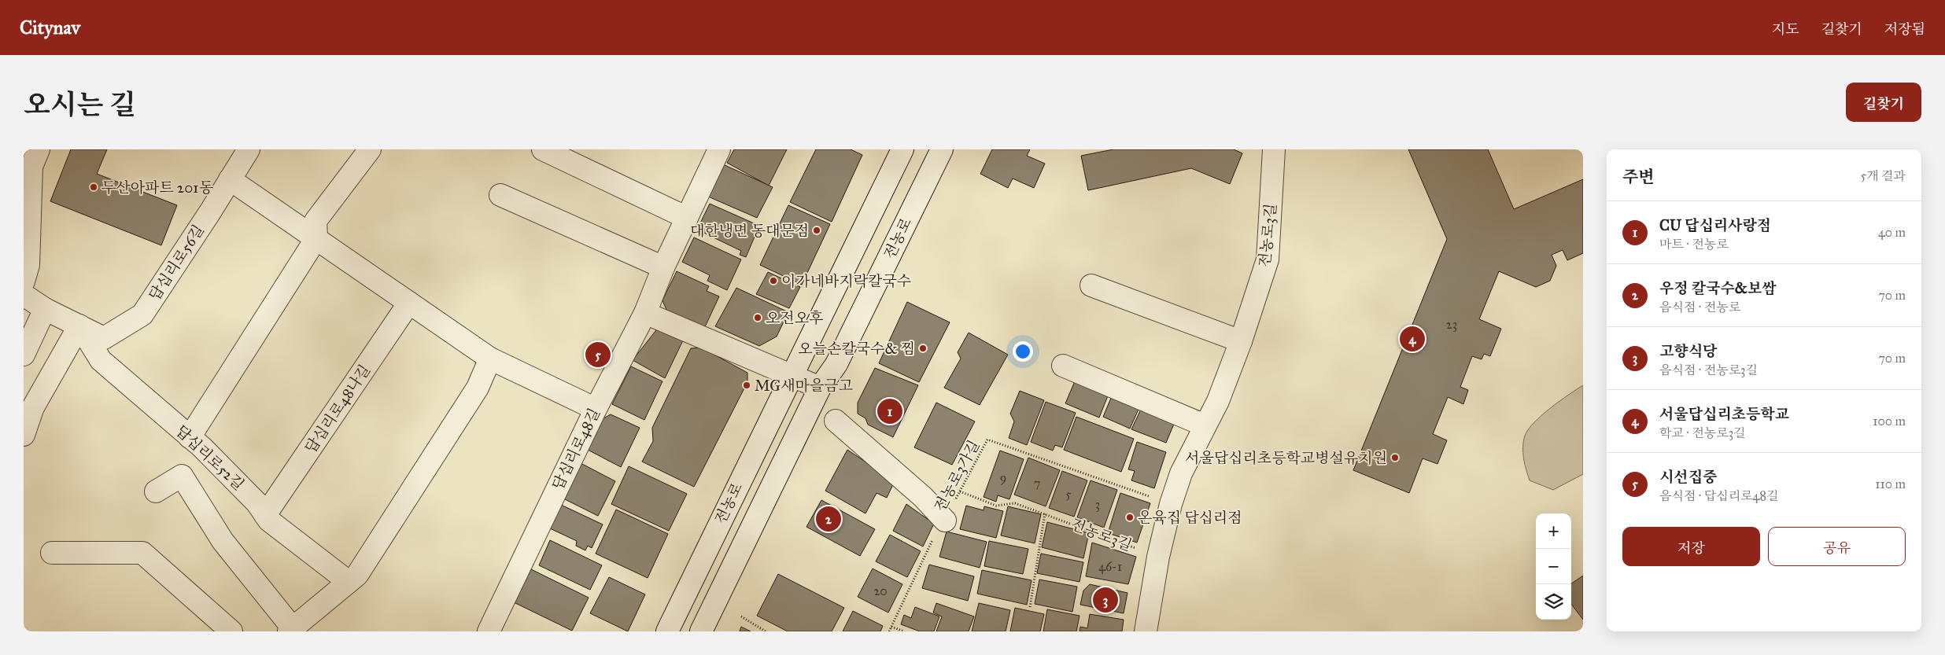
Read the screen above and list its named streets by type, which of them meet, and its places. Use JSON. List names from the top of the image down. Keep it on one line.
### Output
{"streets":{"street":["전농로3길","전농로","답십리로56길","답십리로48나길","답십리로48길","답십리로52길"],"path":["전농로3가길"]},"crossings":[["전농로3길","전농로3가길"],["답십리로56길","답십리로52길"],["답십리로48나길","답십리로52길"]],"places":["두산아파트 201동","대한냉면 동대문점","이가네바지락칼국수","오전오후","오늘손칼국수& 찜","MG새마을금고","서울답십리초등학교병설유치원","온육집 답십리점"],"house_numbers":["23","9","7","5","3","46-1","20"],"page":{"header":"Citynav","nav":["지도","길찾기","저장됨"],"title":"오시는 길","buttons":["길찾기",["저장","공유"]],"heading":["주변","5개 결과"],"list":[{"mark":"1","name":"CU 답십리사랑점","note":"마트 · 전농로","value":"40 m"},{"mark":"2","name":"우정 칼국수&보쌈","note":"음식점 · 전농로","value":"70 m"},{"mark":"3","name":"고향식당","note":"음식점 · 전농로3길","value":"70 m"},{"mark":"4","name":"서울답십리초등학교","note":"학교 · 전농로3길","value":"100 m"},{"mark":"5","name":"시선집중","note":"음식점 · 답십리로48길","value":"110 m"}],"pins":["4","5","1","2","3"],"map_buttons":["+","−"]}}
